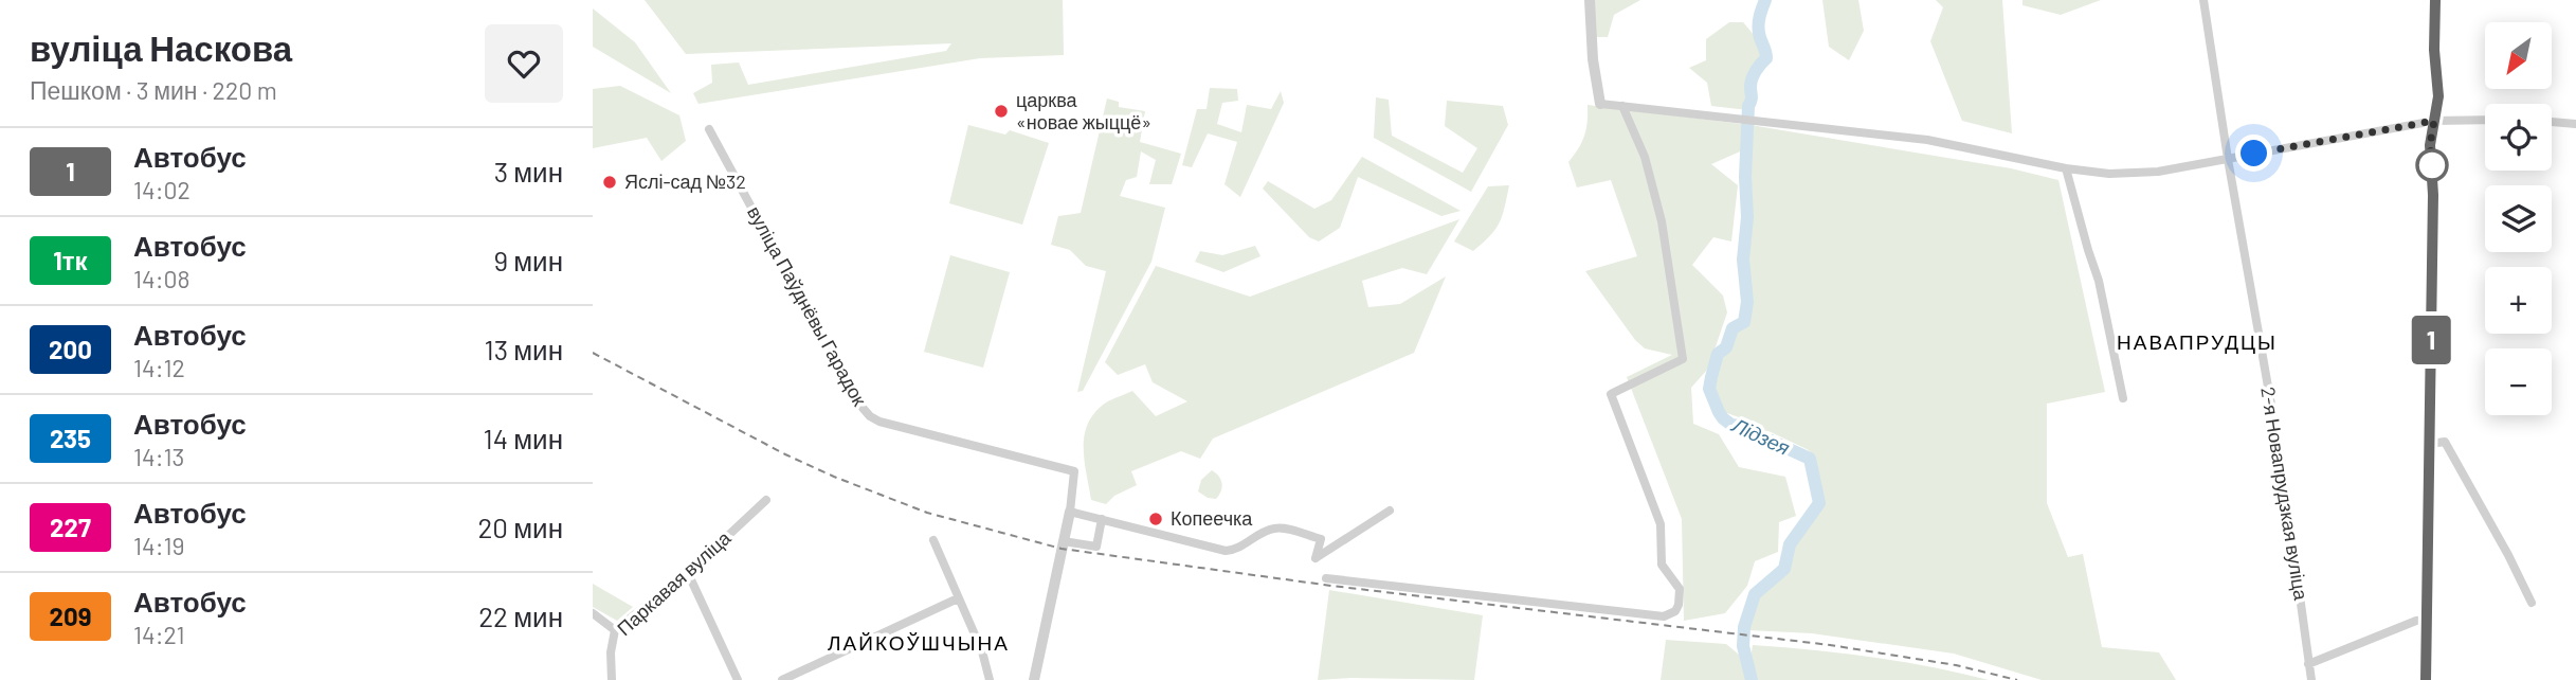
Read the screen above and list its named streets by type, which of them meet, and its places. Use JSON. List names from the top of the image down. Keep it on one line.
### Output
{"streets":{"street":["вуліца Паўднёвы Гарадок","2-я Новапрудзкая вуліца","Паркавая вуліца"]},"districts":["НАВАПРУДЦЫ","ЛАЙКОЎШЧЫНА"],"water":["Лідзея"],"places":["царква «новае жыццё»","Яслі-сад №32","Копеечка"],"lines":["bus line 1"],"north":"bottom left","page":{"heading":["вуліца Наскова","Пешком · 3 мин · 220 m"],"on_map":"1","map_buttons":["+","−"],"list":[{"mark":"1","name":"Автобус","note":"14:02","value":"3 мин"},{"mark":"1тк","name":"Автобус","note":"14:08","value":"9 мин"},{"mark":"200","name":"Автобус","note":"14:12","value":"13 мин"},{"mark":"235","name":"Автобус","note":"14:13","value":"14 мин"},{"mark":"227","name":"Автобус","note":"14:19","value":"20 мин"},{"mark":"209","name":"Автобус","note":"14:21","value":"22 мин"}]}}
